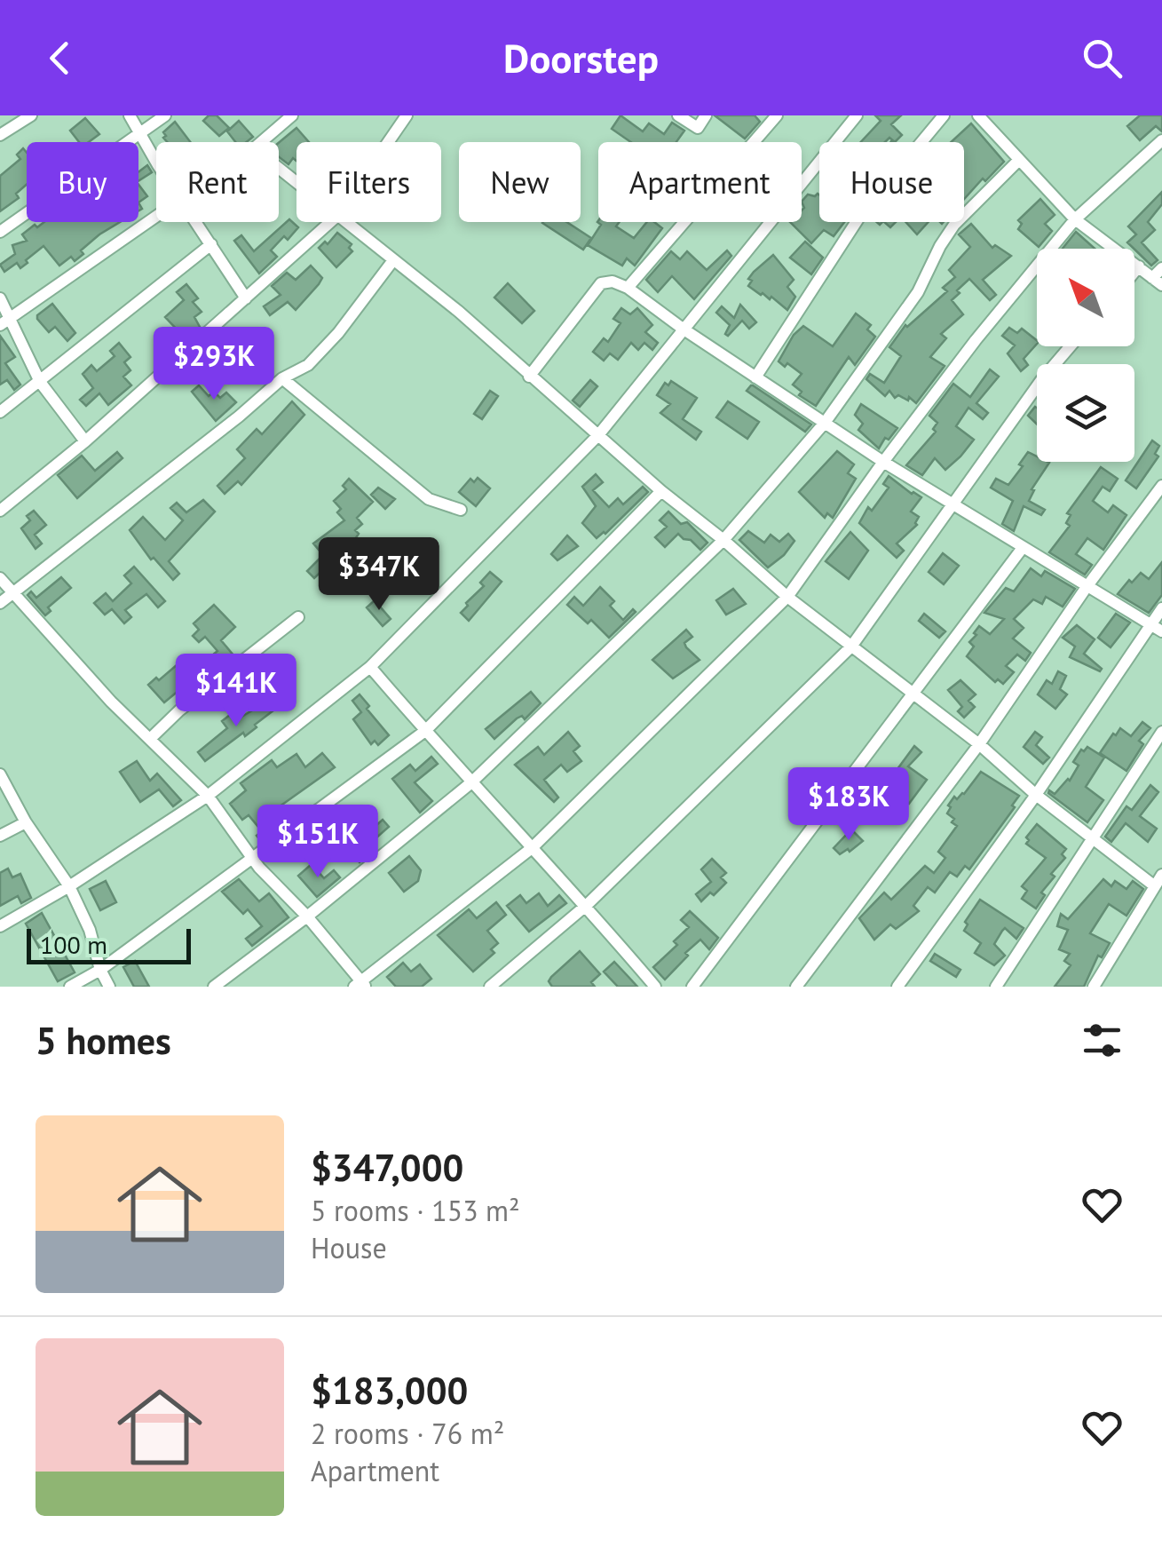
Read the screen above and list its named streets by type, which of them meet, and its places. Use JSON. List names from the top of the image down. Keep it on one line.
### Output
{"scale_bar":"100 m","north":"top left","page":{"header":"Doorstep","chip":["Buy","Rent","Filters","New","Apartment","House"],"price":["$293K","$347K","$141K","$183K","$151K"],"scale":"100 m","heading":"5 homes","list":[{"name":"$347,000","note":"5 rooms · 153 m² · House"},{"name":"$183,000","note":"2 rooms · 76 m² · Apartment"}]}}
